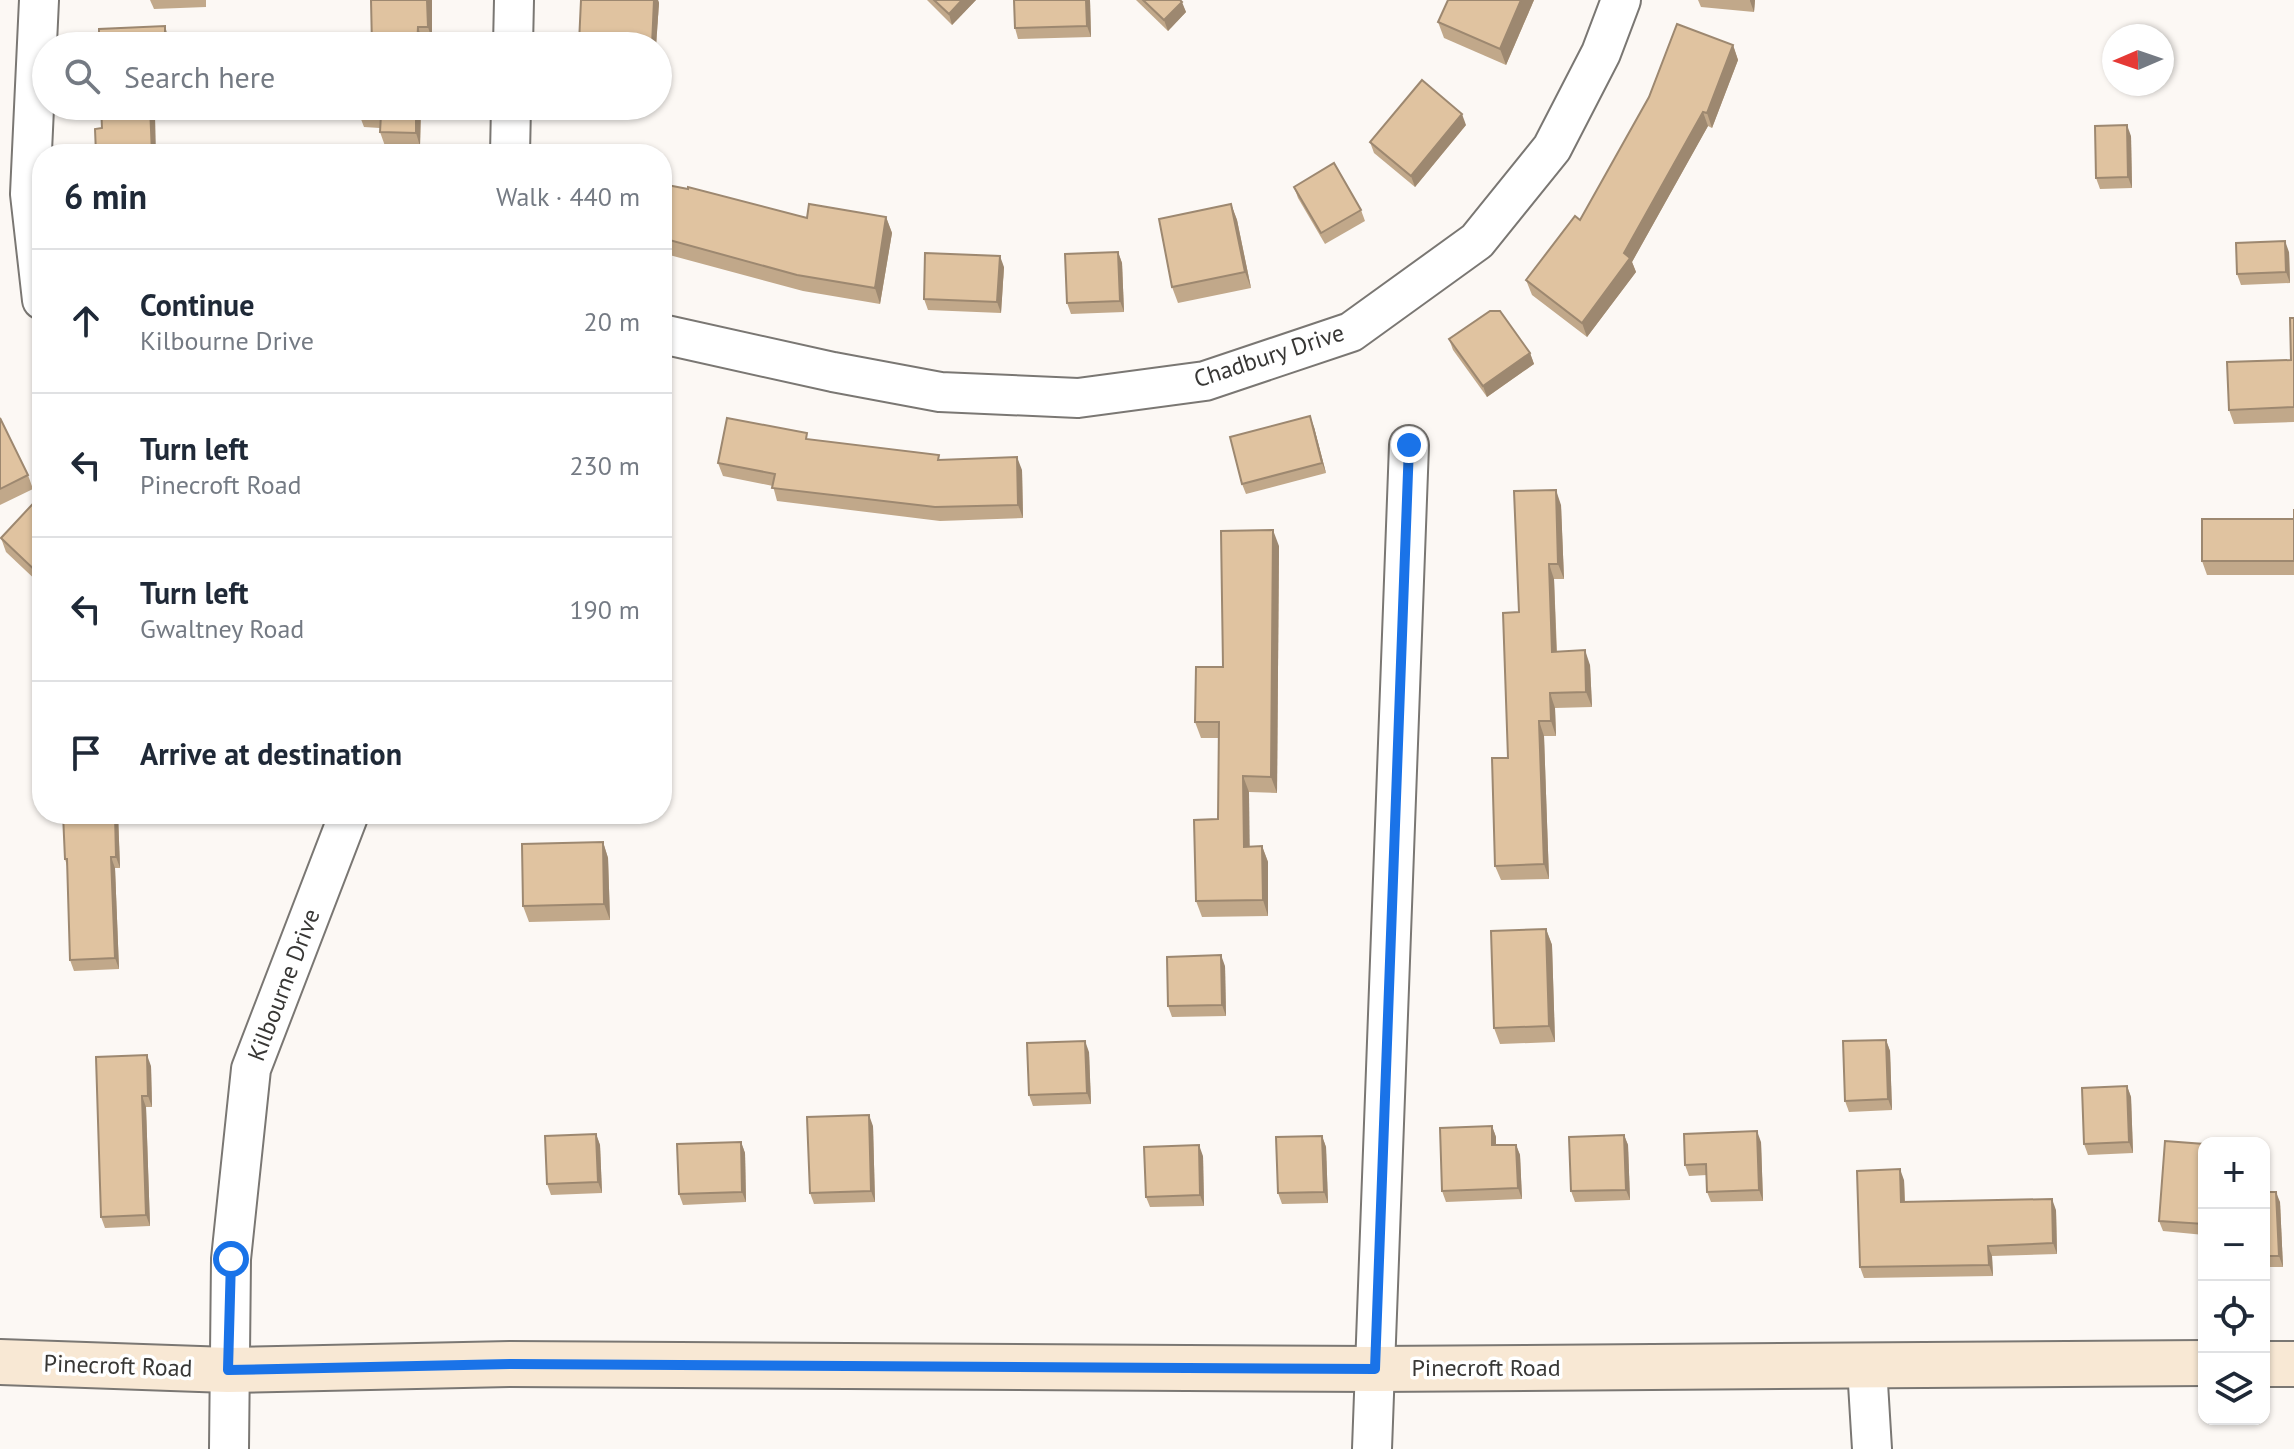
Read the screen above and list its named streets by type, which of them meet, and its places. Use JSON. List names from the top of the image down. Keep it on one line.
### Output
{"streets":{"street":["Chadbury Drive","Kilbourne Drive","Pinecroft Road"]},"crossings":[["Kilbourne Drive","Pinecroft Road"]],"north":"left","page":{"search":"Search here","heading":["6 min","Walk · 440 m"],"list":[["Continue","Kilbourne Drive","20 m"],["Turn left","Pinecroft Road","230 m"],["Turn left","Gwaltney Road","190 m"],"Arrive at destination"],"map_buttons":["+","−"]}}
